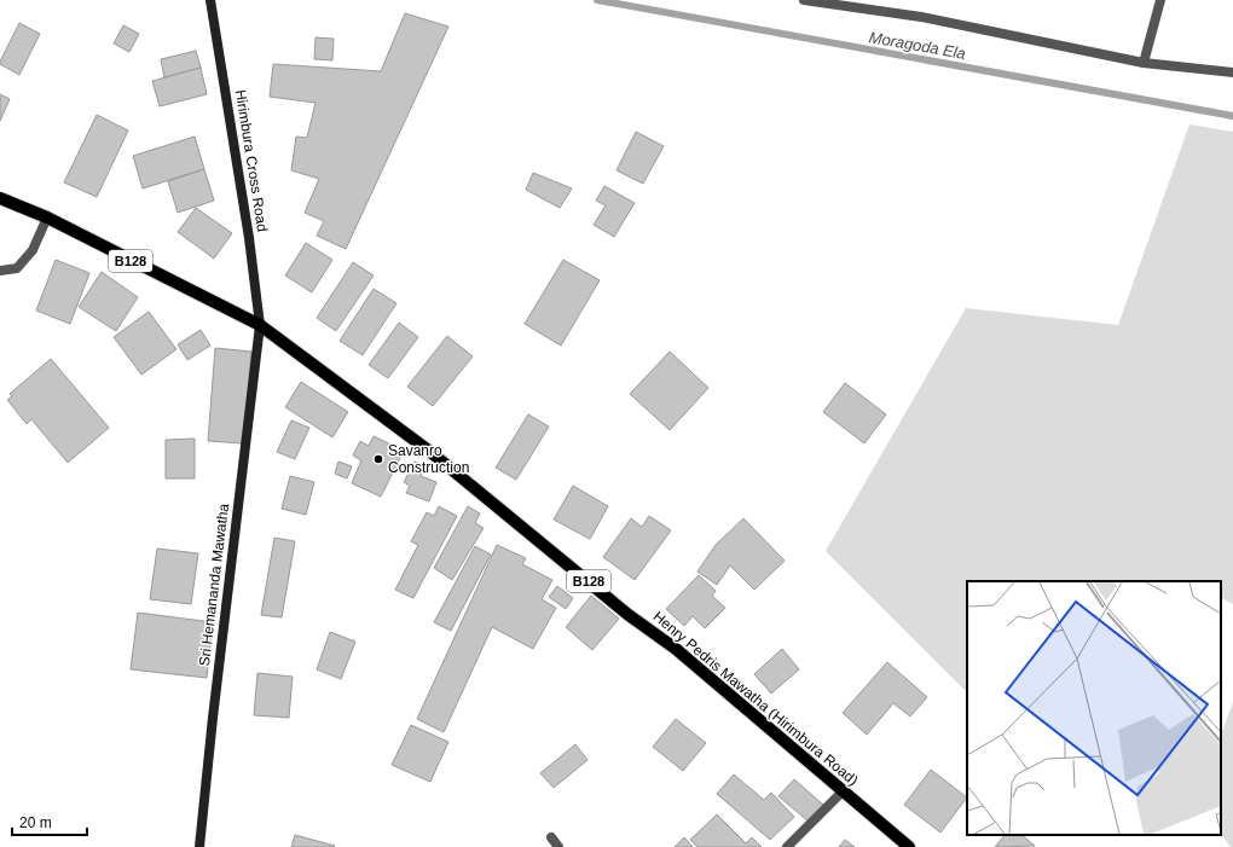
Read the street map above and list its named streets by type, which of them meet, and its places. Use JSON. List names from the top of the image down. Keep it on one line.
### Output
{"streets":{"main road":["Hirimbura Cross Road","B128","Sri Hemananda Mawatha","Henry Pedris Mawatha (Hirimbura Road)"]},"crossings":[["Hirimbura Cross Road","B128"],["Hirimbura Cross Road","Sri Hemananda Mawatha"],["Hirimbura Cross Road","Henry Pedris Mawatha (Hirimbura Road)"],["B128","Sri Hemananda Mawatha"],["B128","Henry Pedris Mawatha (Hirimbura Road)"],["Sri Hemananda Mawatha","Henry Pedris Mawatha (Hirimbura Road)"]],"water":["Moragoda Ela"],"places":["Savanro Construction"],"scale_bar":"20 m"}
